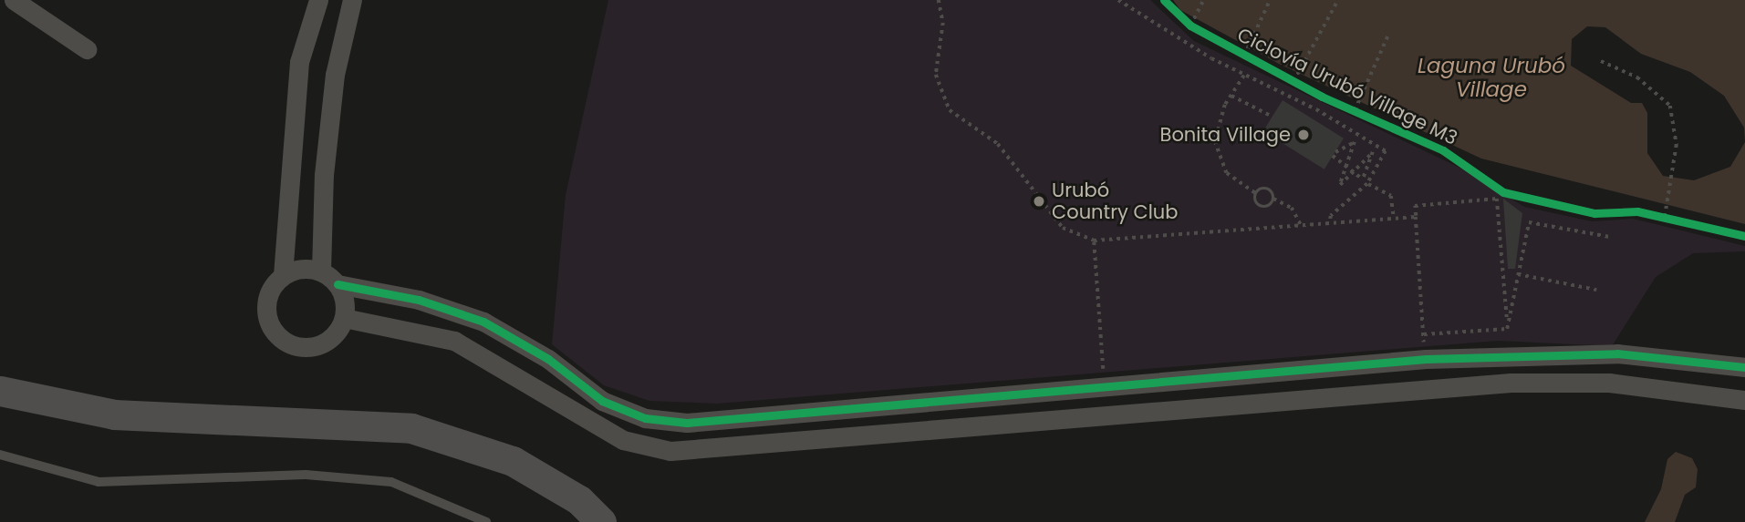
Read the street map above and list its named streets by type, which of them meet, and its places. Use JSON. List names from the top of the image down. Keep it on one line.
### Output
{"streets":{"cycle path":["Ciclovía Urubó Village M3"]},"water":["Laguna Urubó Village"],"places":["Bonita Village","Urubó Country Club"]}
